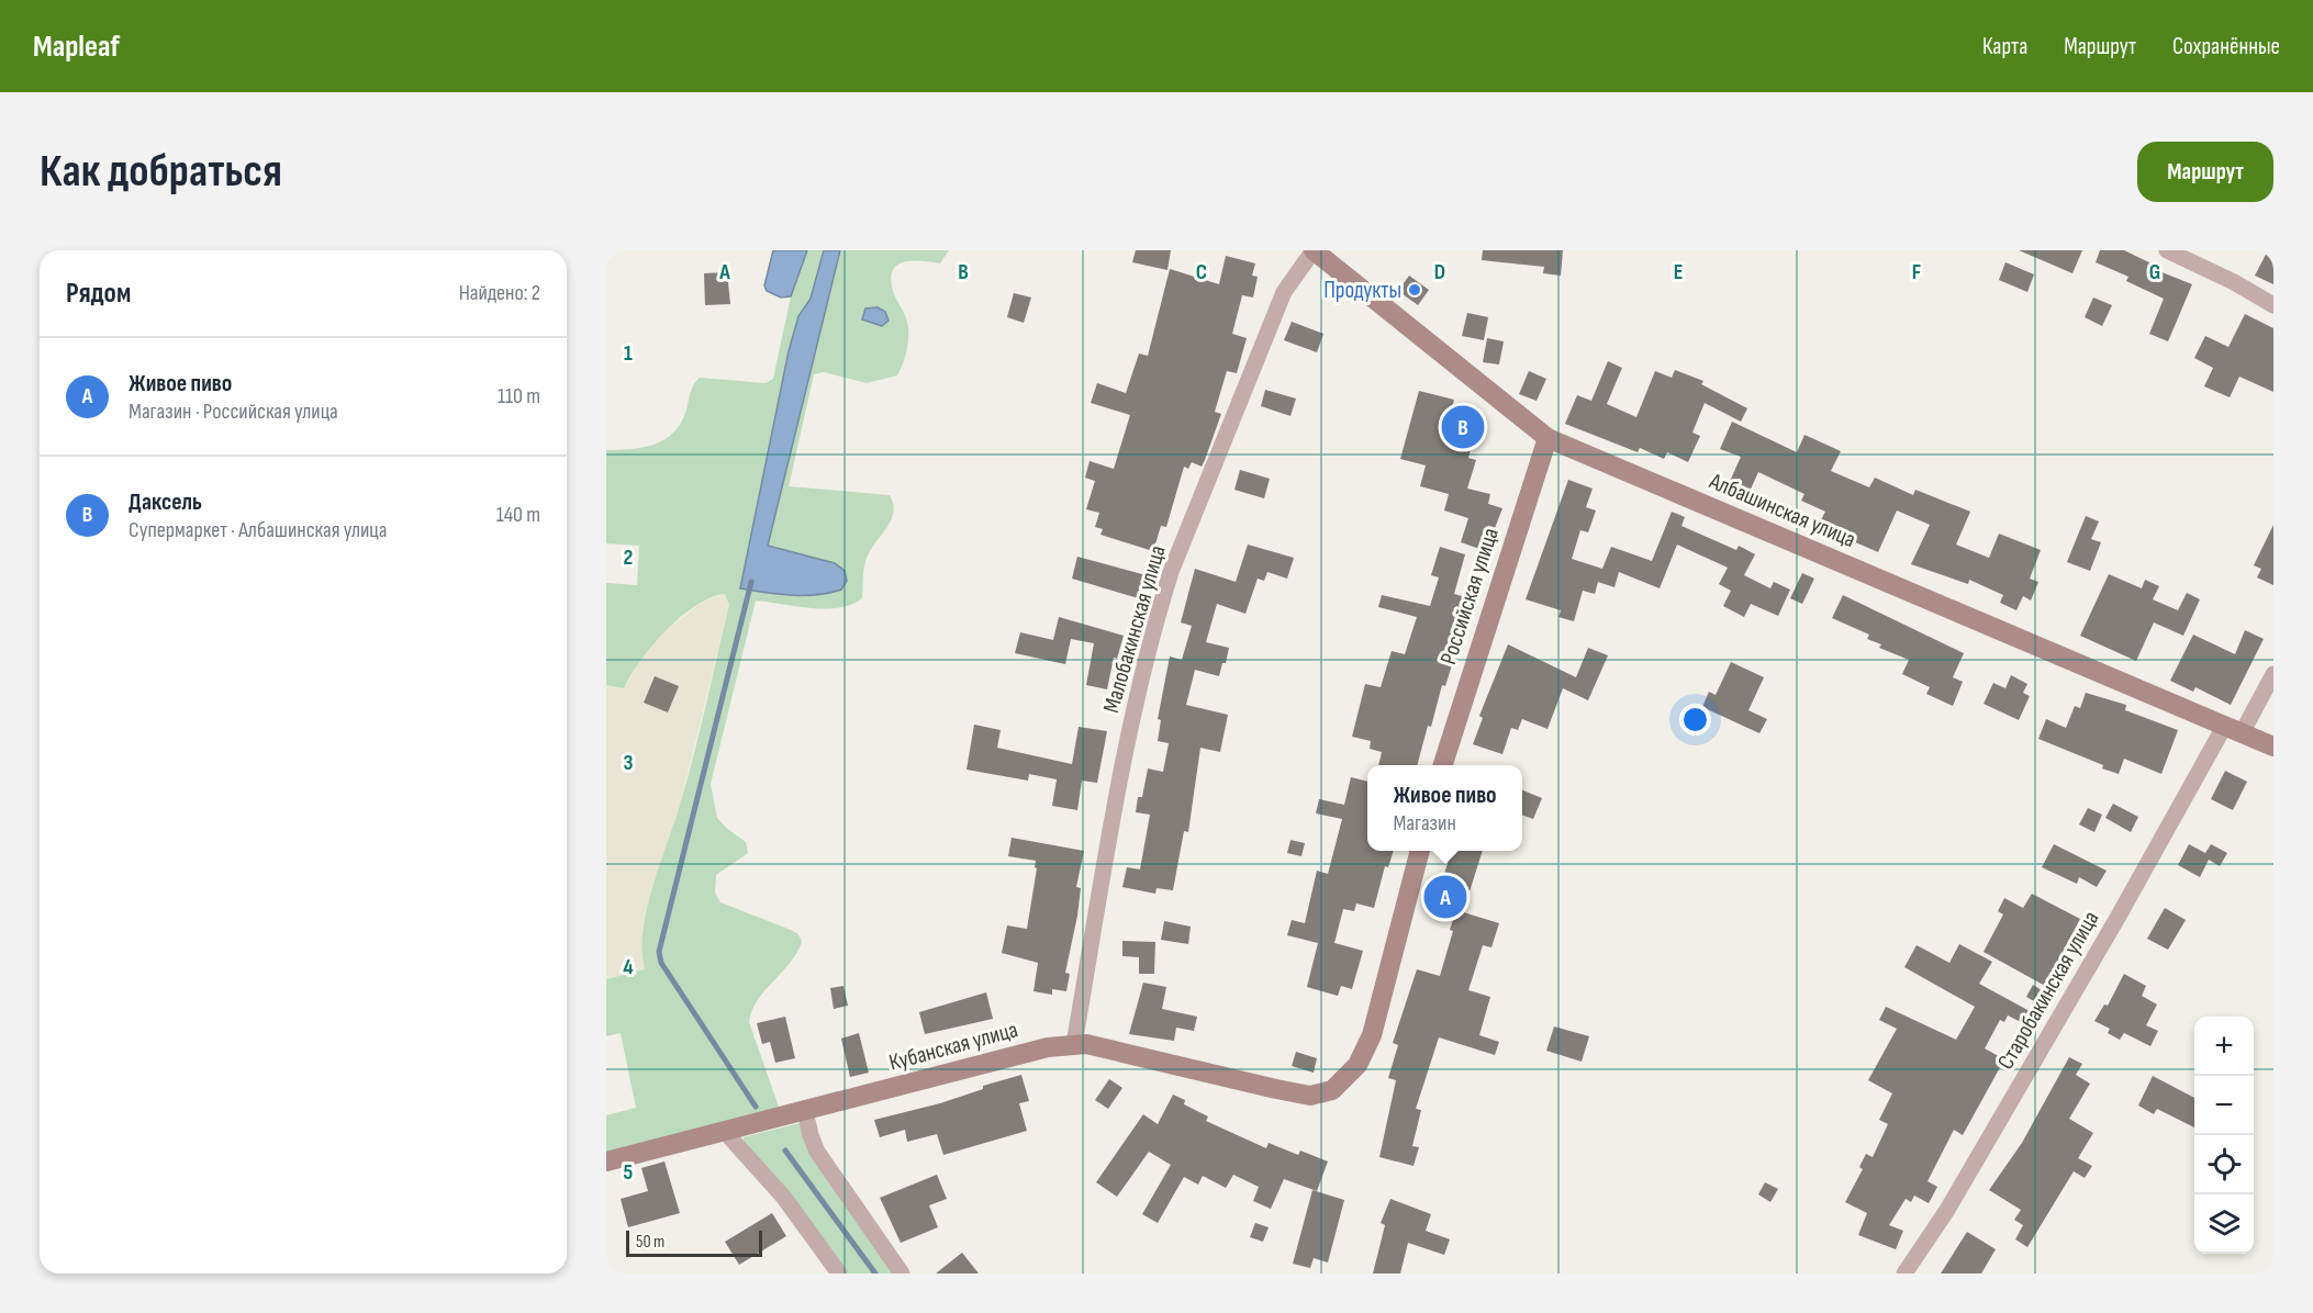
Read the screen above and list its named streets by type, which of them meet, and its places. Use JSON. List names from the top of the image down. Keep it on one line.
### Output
{"streets":{"street":["Албашинская улица","Российская улица","Малобакинская улица","Старобакинская улица","Кубанская улица"]},"crossings":[["Албашинская улица","Российская улица"],["Албашинская улица","Малобакинская улица"],["Албашинская улица","Старобакинская улица"],["Малобакинская улица","Кубанская улица"]],"places":["Продукты"],"scale_bar":"50 m","page":{"header":"Mapleaf","nav":["Карта","Маршрут","Сохранённые"],"buttons":"Маршрут","title":"Как добраться","heading":["Рядом","Найдено: 2"],"list":[{"mark":"A","name":"Живое пиво","note":"Магазин · Российская улица","value":"110 m"},{"mark":"B","name":"Даксель","note":"Супермаркет · Албашинская улица","value":"140 m"}],"pins":["B","A"],"popup":["Живое пиво","Магазин"],"map_buttons":["+","−"],"scale":"50 m"},"grid":{"columns":["A","B","C","D","E","F","G"],"rows":["1","2","3","4","5"]}}
